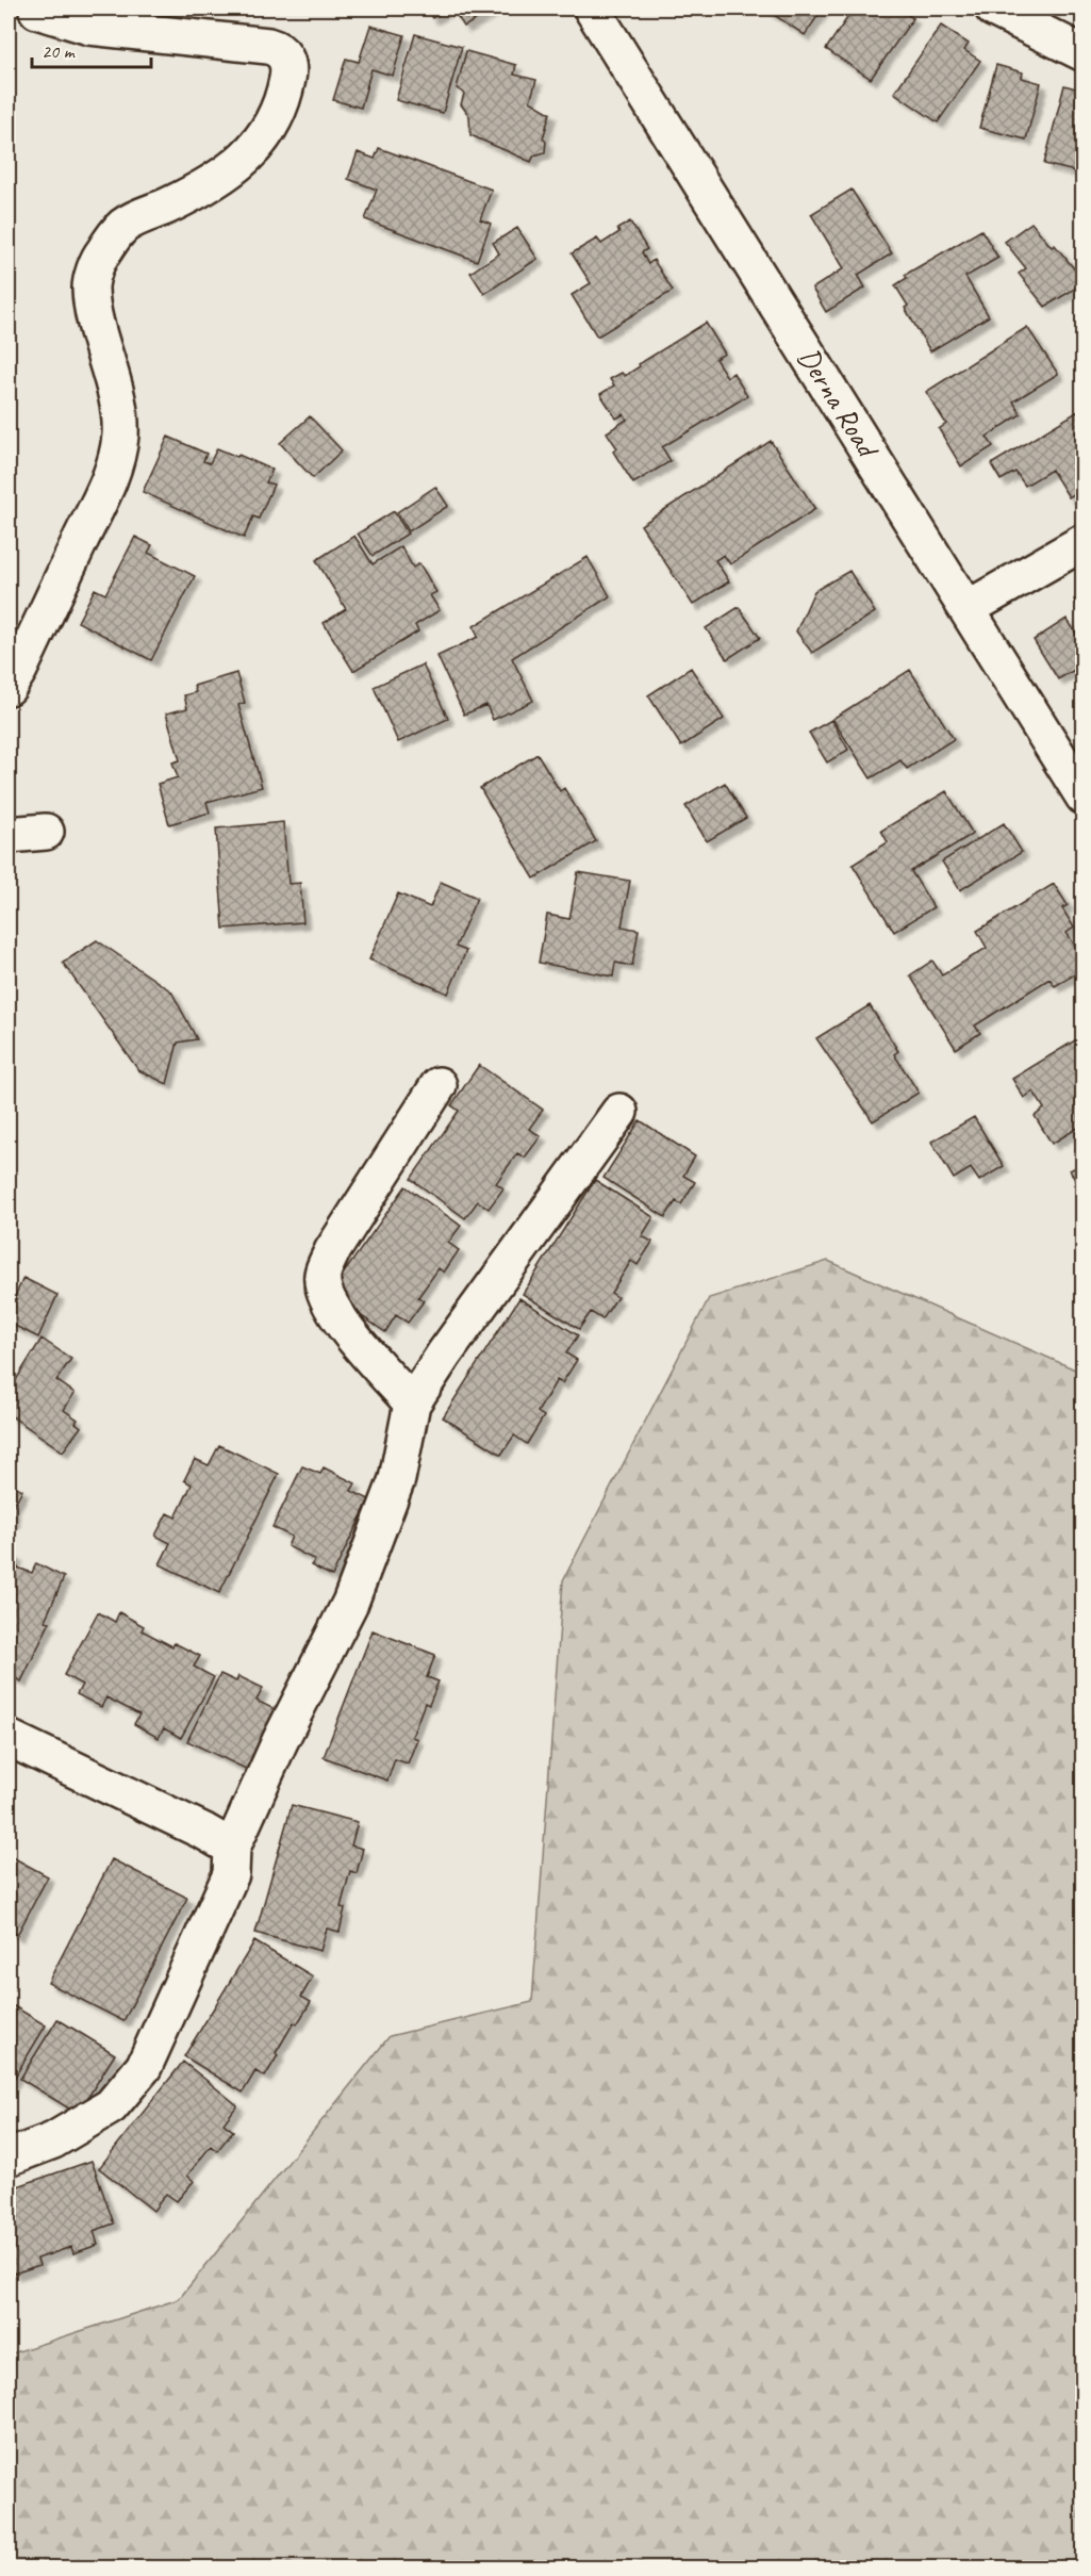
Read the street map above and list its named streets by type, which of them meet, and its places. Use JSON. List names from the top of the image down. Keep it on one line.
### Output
{"streets":{"street":["Derna Road"]},"scale_bar":"20 m"}
